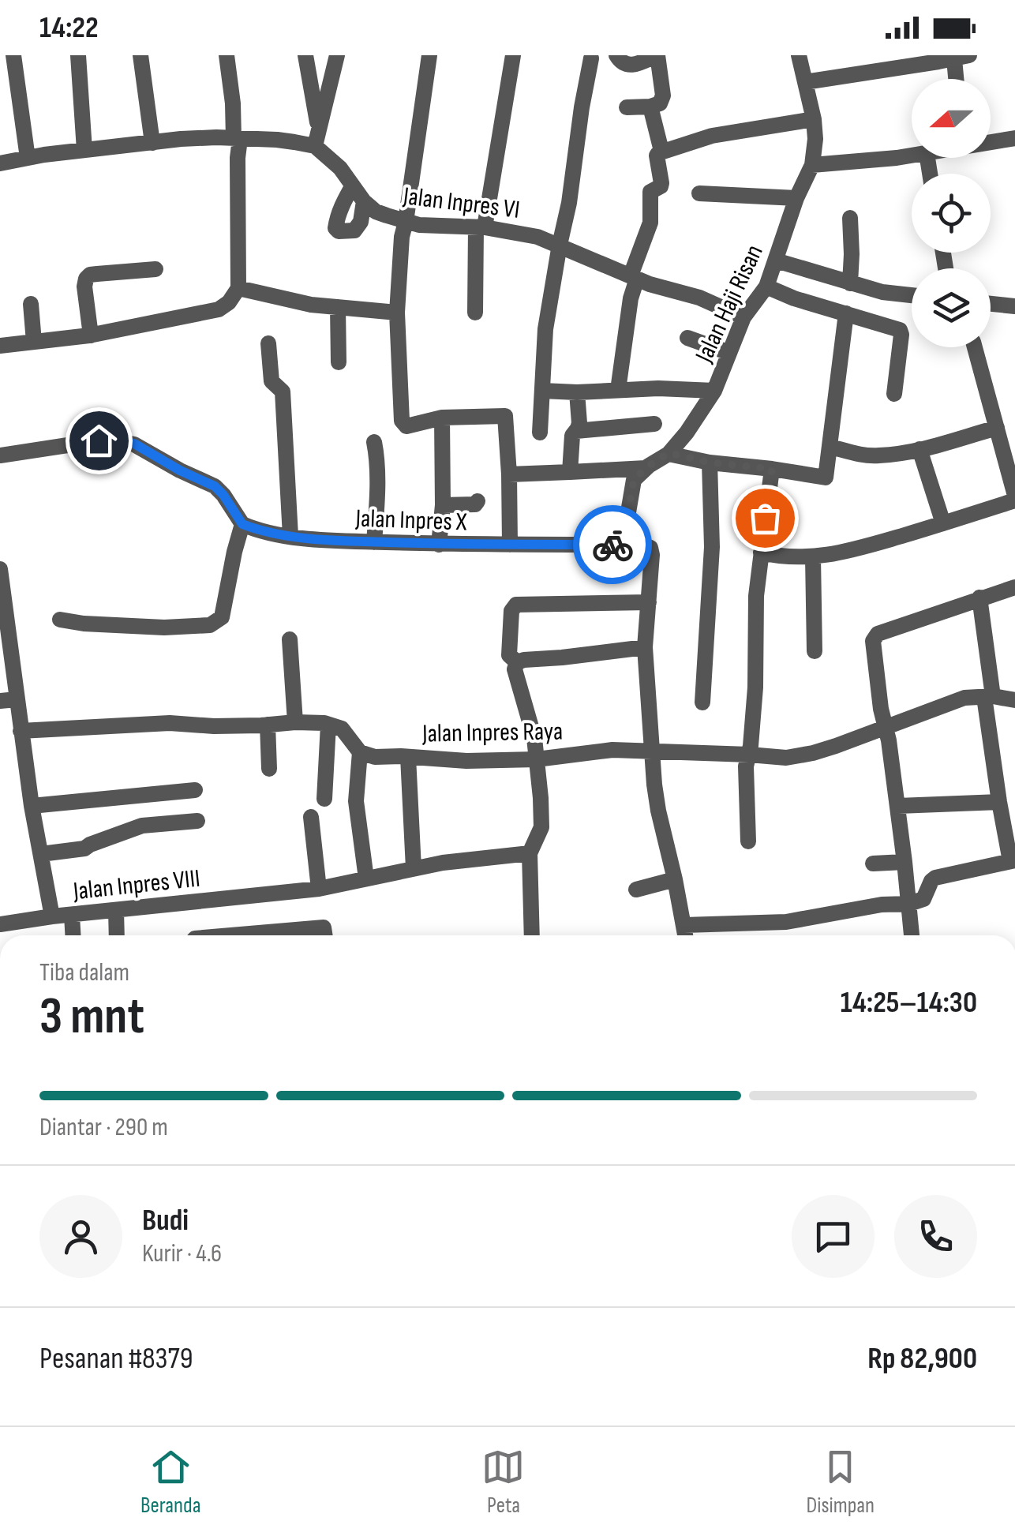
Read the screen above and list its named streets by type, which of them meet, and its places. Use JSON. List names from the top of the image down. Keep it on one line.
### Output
{"streets":{"street":["Jalan Inpres VI","Jalan Haji Risan","Jalan Inpres X","Jalan Inpres Raya","Jalan Inpres VIII"]},"crossings":[["Jalan Inpres VI","Jalan Haji Risan"],["Jalan Inpres X","Jalan Inpres Raya"]],"north":"left","page":{"status":"14:22","heading":["3 mnt","Tiba dalam","14:25–14:30"],"panel":["Budi","Kurir · 4.6","Pesanan #8379","Rp 82,900"],"bar":"Diantar · 290 m","tabs":["Beranda","Peta","Disimpan"]}}
